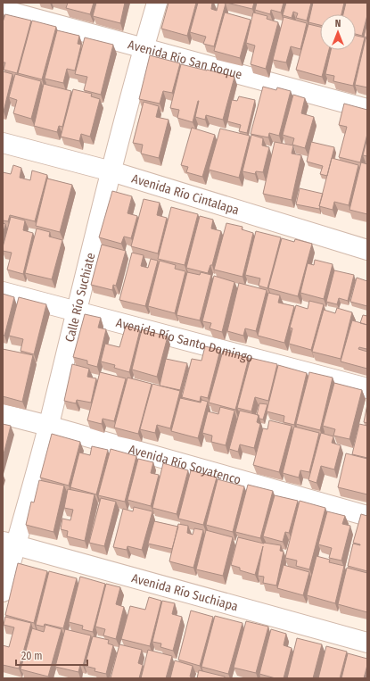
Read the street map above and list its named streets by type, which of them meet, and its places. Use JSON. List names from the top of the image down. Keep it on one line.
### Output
{"streets":{"street":["Avenida Río San Roque","Avenida Río Cintalapa","Calle Río Suchiate","Avenida Río Santo Domingo","Avenida Río Soyatenco","Avenida Río Suchiapa"]},"crossings":[["Avenida Río San Roque","Calle Río Suchiate"],["Avenida Río Cintalapa","Calle Río Suchiate"],["Calle Río Suchiate","Avenida Río Santo Domingo"],["Calle Río Suchiate","Avenida Río Soyatenco"],["Calle Río Suchiate","Avenida Río Suchiapa"]],"scale_bar":"20 m","north":"top"}
